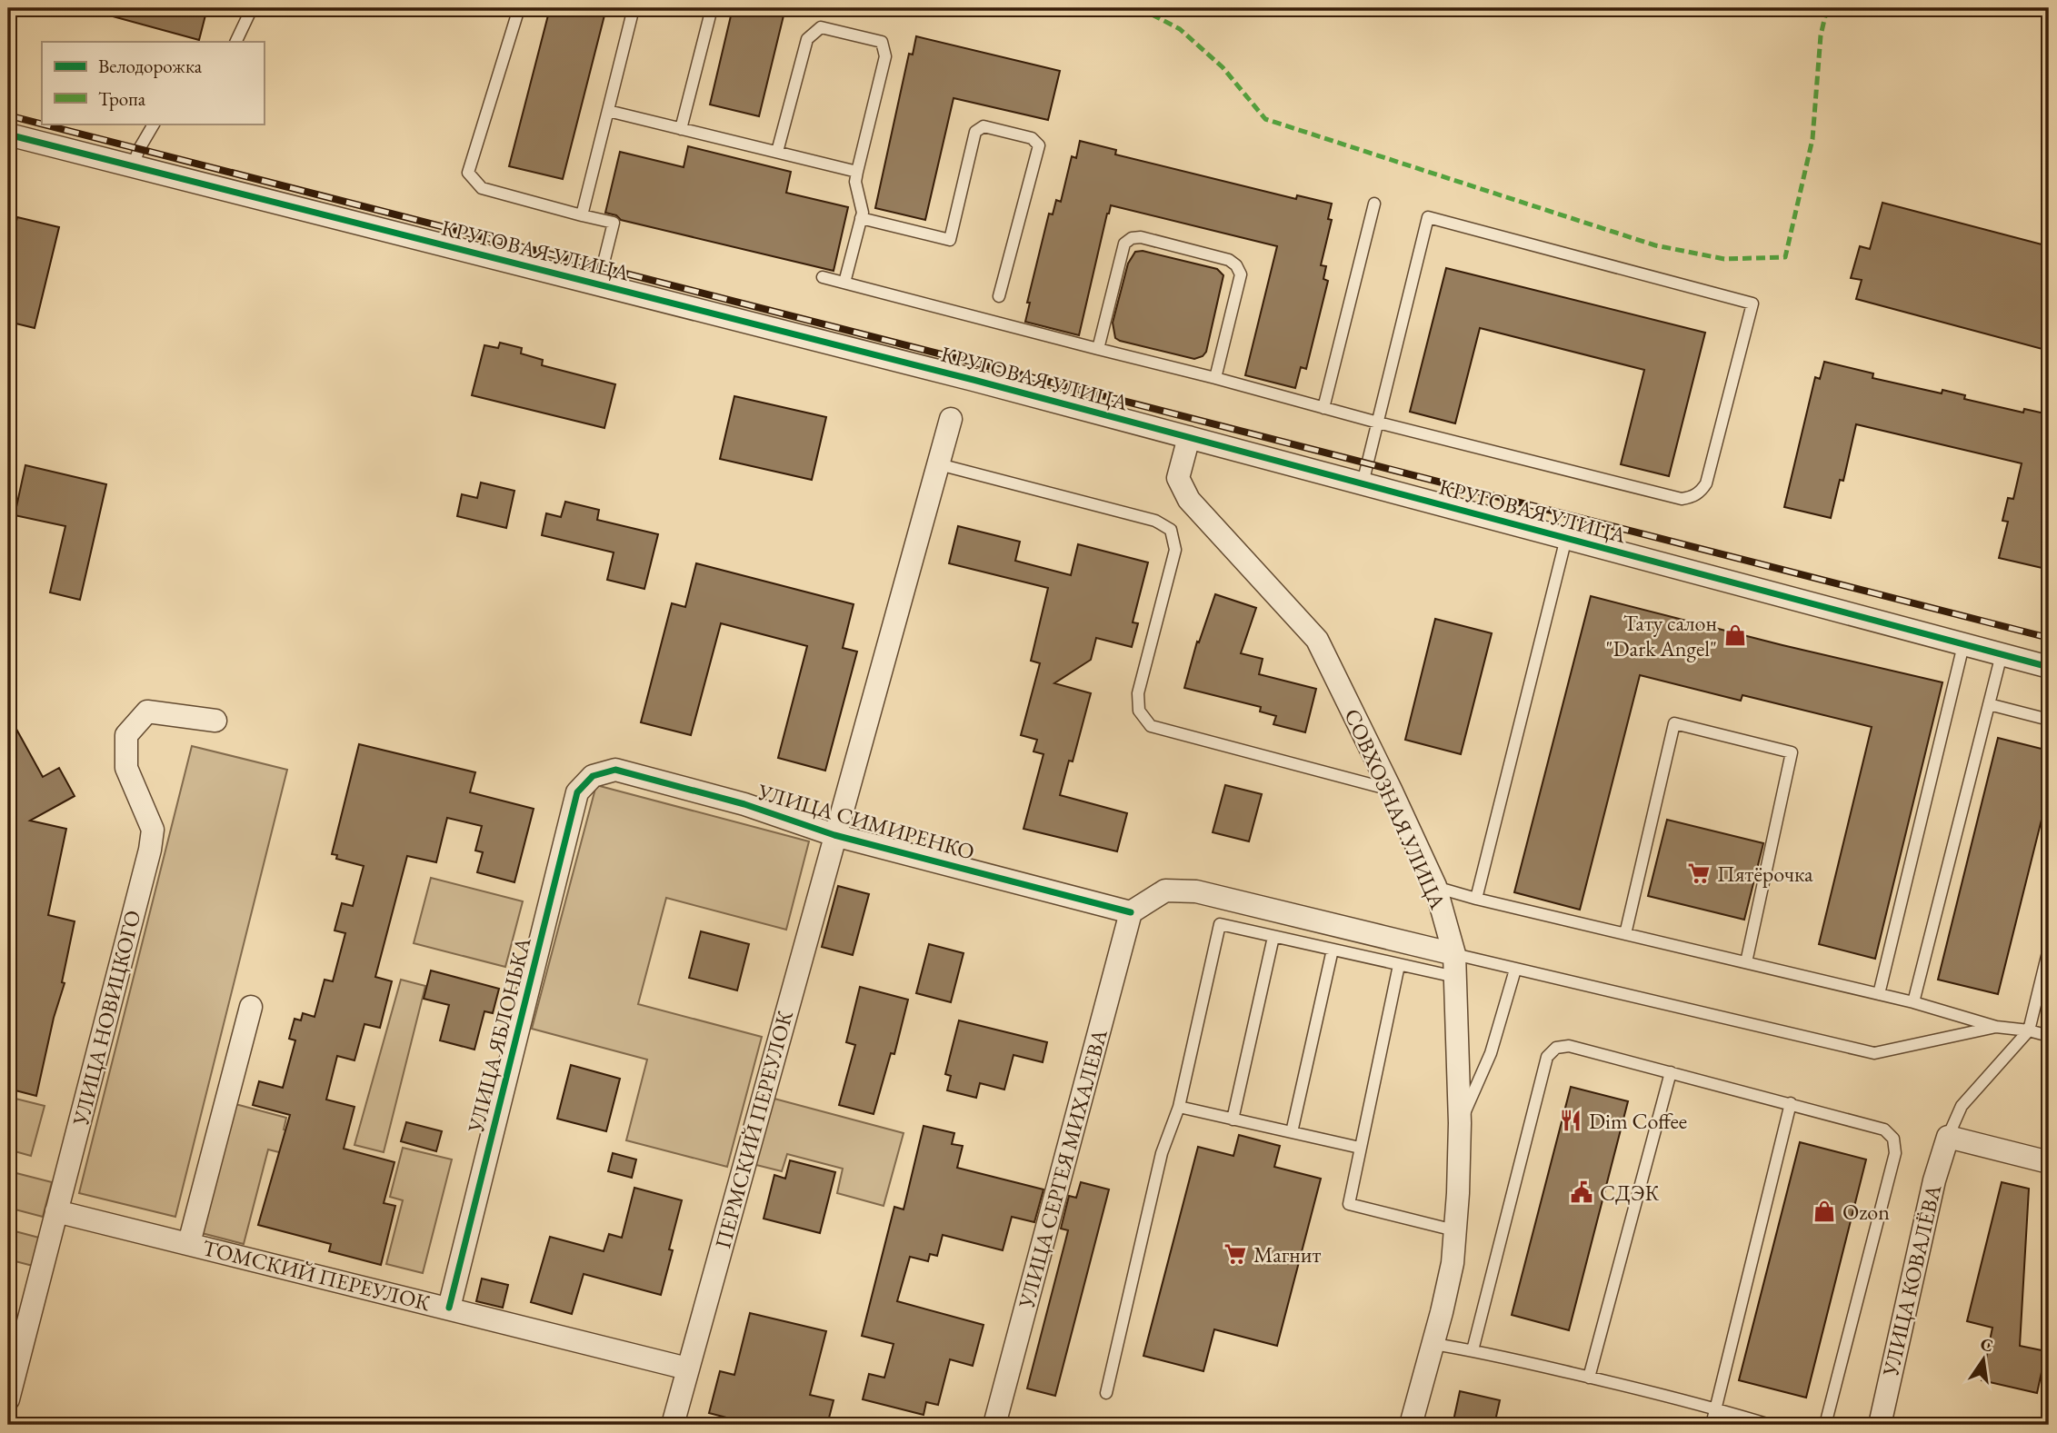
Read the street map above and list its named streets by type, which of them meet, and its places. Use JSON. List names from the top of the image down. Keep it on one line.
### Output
{"streets":{"street":["КРУГОВАЯ УЛИЦА","СОВХОЗНАЯ УЛИЦА","УЛИЦА СИМИРЕНКО","УЛИЦА НОВИЦКОГО","УЛИЦА ЯБЛОНЬКА","ПЕРМСКИЙ ПЕРЕУЛОК","УЛИЦА СЕРГЕЯ МИХАЛЕВА","ТОМСКИЙ ПЕРЕУЛОК","УЛИЦА КОВАЛЁВА"]},"crossings":[["КРУГОВАЯ УЛИЦА","СОВХОЗНАЯ УЛИЦА"],["УЛИЦА СИМИРЕНКО","УЛИЦА ЯБЛОНЬКА"],["УЛИЦА СИМИРЕНКО","ПЕРМСКИЙ ПЕРЕУЛОК"],["УЛИЦА СИМИРЕНКО","УЛИЦА СЕРГЕЯ МИХАЛЕВА"],["УЛИЦА НОВИЦКОГО","ТОМСКИЙ ПЕРЕУЛОК"],["УЛИЦА ЯБЛОНЬКА","ТОМСКИЙ ПЕРЕУЛОК"],["ПЕРМСКИЙ ПЕРЕУЛОК","ТОМСКИЙ ПЕРЕУЛОК"]],"places":{"shop":["Тату салон \"Dark Angel\"","Ozon"],"supermarket":["Пятёрочка","Магнит"],"restaurant":["Dim Coffee"],"public building":["СДЭК"]},"legend":["Велодорожка","Тропа"],"north":"top"}
